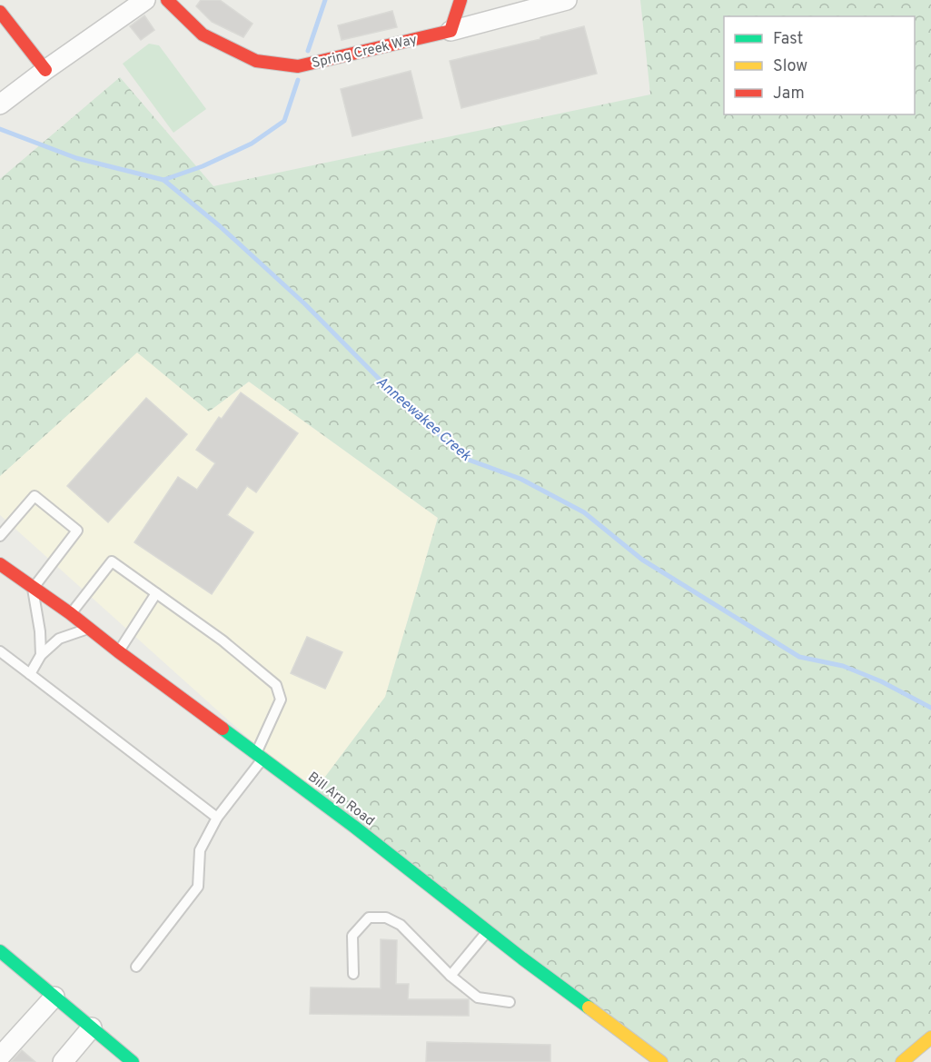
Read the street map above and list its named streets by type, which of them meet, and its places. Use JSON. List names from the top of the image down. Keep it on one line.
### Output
{"streets":{"main road":["Spring Creek Way","Bill Arp Road"]},"water":["Anneewakee Creek"],"legend":["Fast","Slow","Jam"]}
